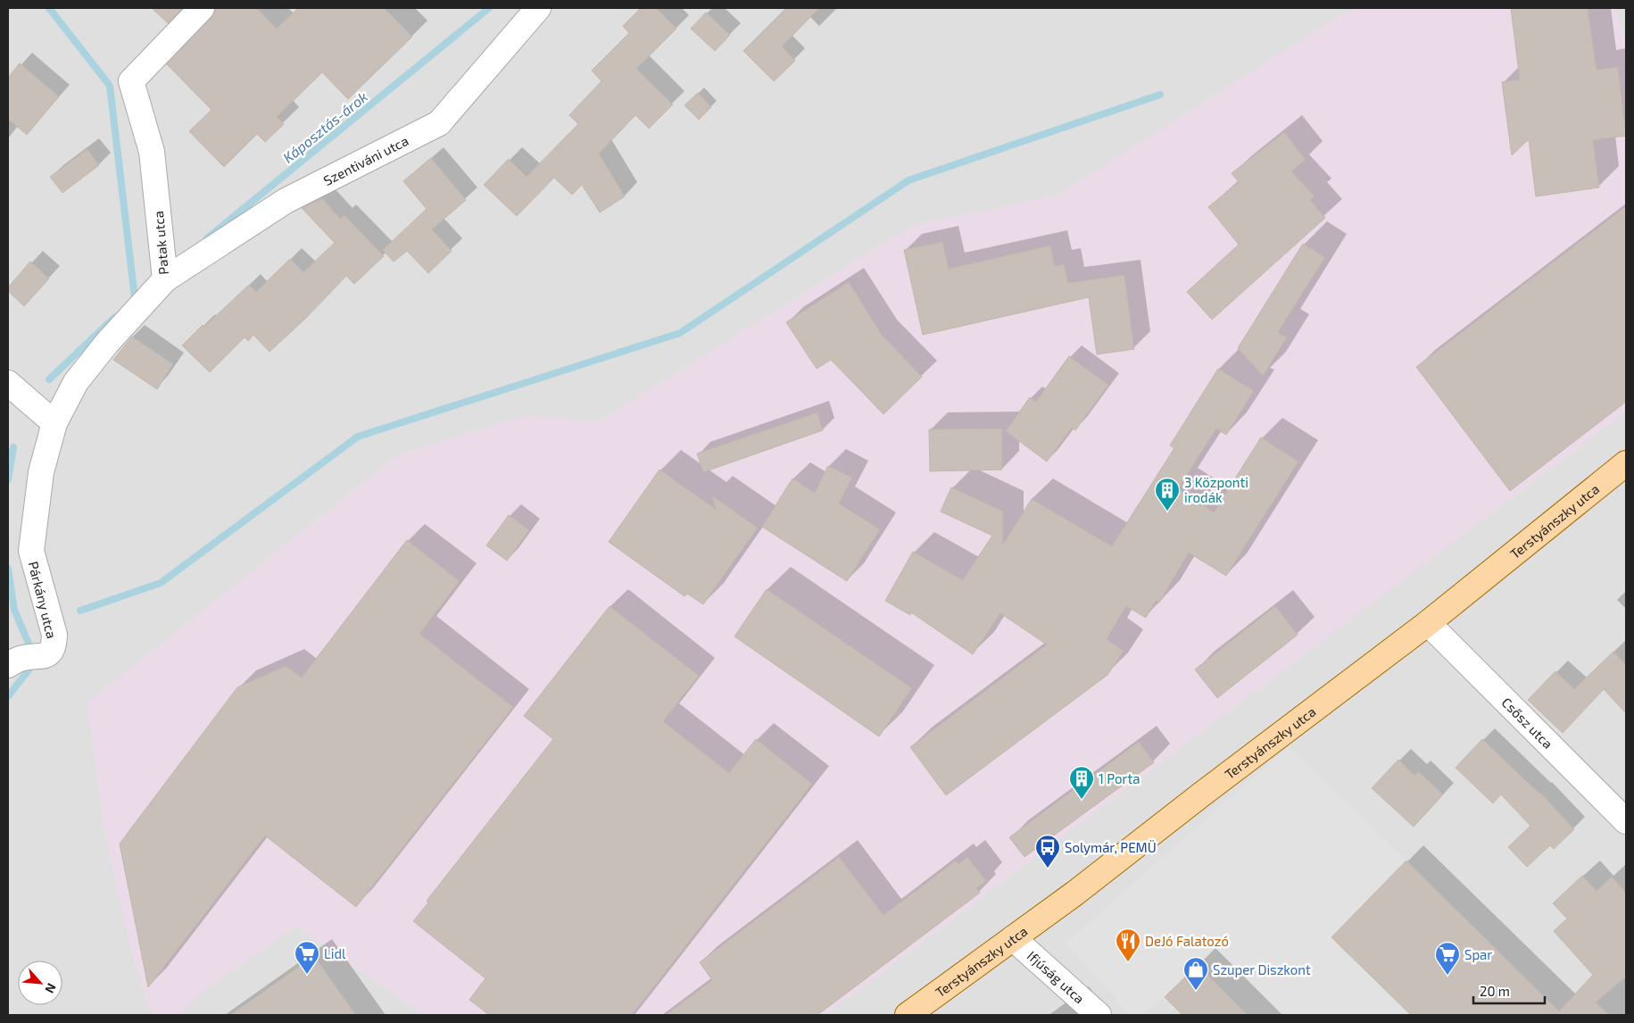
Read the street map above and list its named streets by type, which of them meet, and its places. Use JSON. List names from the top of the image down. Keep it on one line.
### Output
{"streets":{"main road":["Terstyánszky utca"],"street":["Szentiváni utca","Patak utca","Párkány utca","Csősz utca","Ifjúság utca"]},"crossings":[["Szentiváni utca","Patak utca"],["Patak utca","Párkány utca"],["Terstyánszky utca","Csősz utca"],["Terstyánszky utca","Ifjúság utca"]],"water":["Káposztás-árok"],"places":{"building":["3 Központi irodák","1 Porta"],"bus stop":["Solymár, PEMÜ"],"restaurant":["DeJó Falatozó"],"supermarket":["Lidl","Spar"],"shop":["Szuper Diszkont"]},"scale_bar":"20 m","north":"bottom right"}
